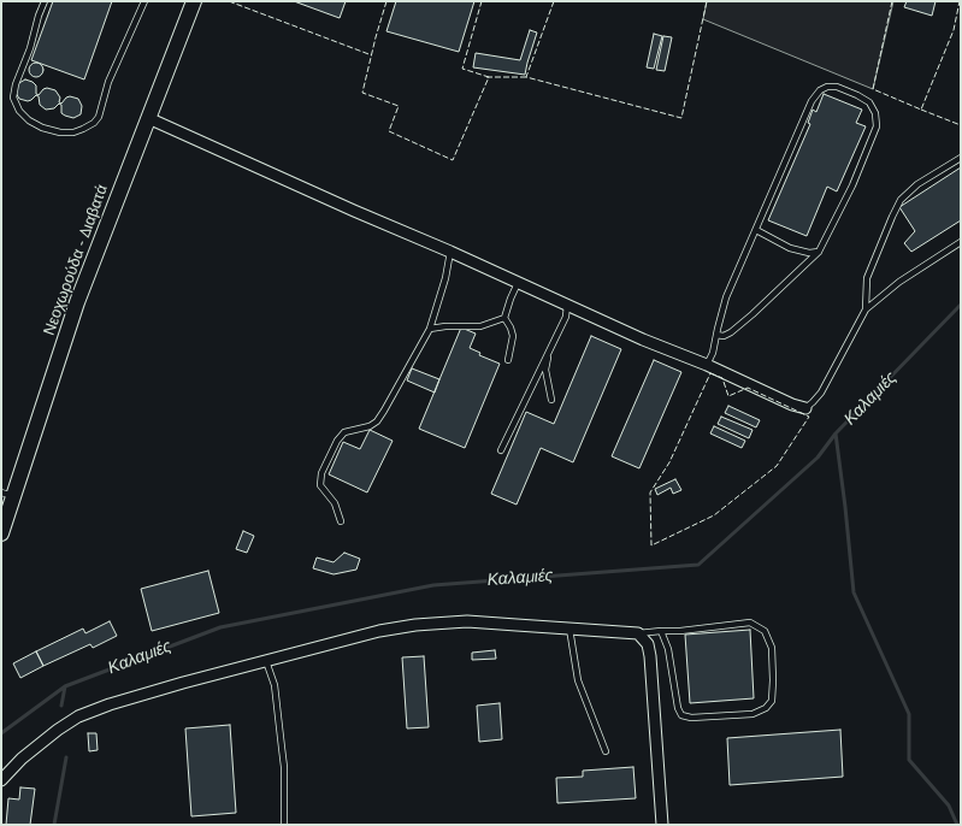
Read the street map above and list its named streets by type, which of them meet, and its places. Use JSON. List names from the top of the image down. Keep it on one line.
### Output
{"streets":{"street":["Νεοχωρούδα - Διαβατά"]},"water":["Καλαμιές"]}
